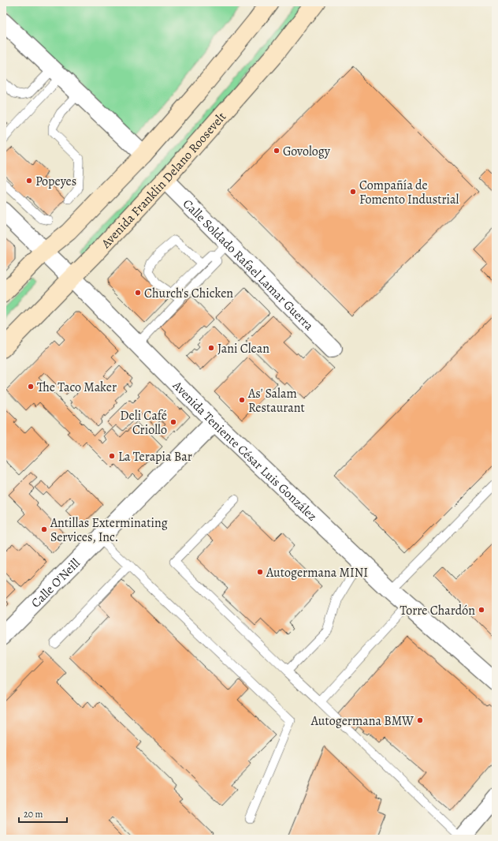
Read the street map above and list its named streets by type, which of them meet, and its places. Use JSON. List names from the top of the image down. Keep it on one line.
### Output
{"streets":{"main road":["Avenida Franklin Delano Roosevelt"],"street":["Calle Soldado Rafael Lamar Guerra","Avenida Teniente César Luis González","Calle O'Neill"]},"crossings":[["Avenida Franklin Delano Roosevelt","Calle Soldado Rafael Lamar Guerra"],["Avenida Franklin Delano Roosevelt","Avenida Teniente César Luis González"],["Avenida Teniente César Luis González","Calle O'Neill"]],"places":["Govology","Popeyes","Compañía de Fomento Industrial","Church's Chicken","Jani Clean","The Taco Maker","As' Salam Restaurant","Deli Café Criollo","La Terapia Bar","Antillas Exterminating Services, Inc.","Autogermana MINI","Torre Chardón","Autogermana BMW"],"scale_bar":"20 m"}
